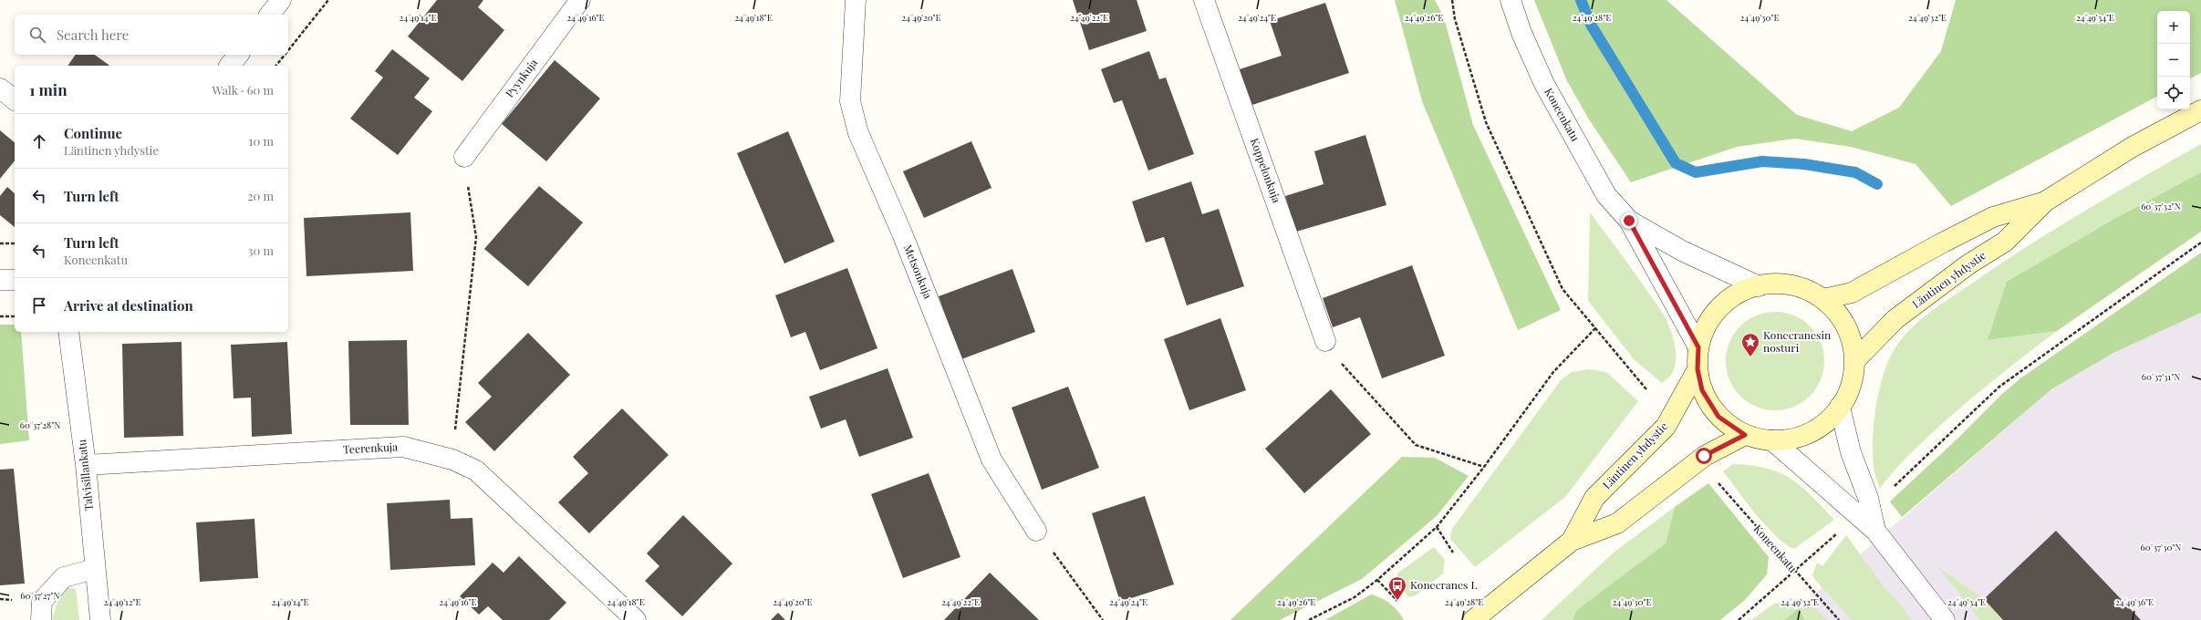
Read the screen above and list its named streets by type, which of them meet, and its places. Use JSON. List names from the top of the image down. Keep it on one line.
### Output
{"streets":{"main road":["Läntinen yhdystie"],"street":["Pyynkuja","Koneenkatu","Koppelonkuja","Metsonkuja","Teerenkuja","Talvisillankatu"]},"crossings":[["Teerenkuja","Talvisillankatu"]],"places":{"place":["Konecranesin nosturi"],"bus stop":["Konecranes L"]},"page":{"map_buttons":["+","−"],"search":"Search here","heading":["1 min","Walk · 60 m"],"list":[["Continue","Läntinen yhdystie","10 m"],["Turn left","20 m"],["Turn left","Koneenkatu","30 m"],"Arrive at destination"]},"coordinates":["24°49'14\"E","24°49'16\"E","24°49'18\"E","24°49'20\"E","24°49'22\"E","24°49'24\"E","24°49'26\"E","24°49'28\"E","24°49'30\"E","24°49'32\"E","24°49'34\"E","60°37'32\"N","60°37'31\"N","60°37'28\"N","60°37'30\"N","60°37'27\"N","24°49'12\"E","24°49'36\"E"]}
